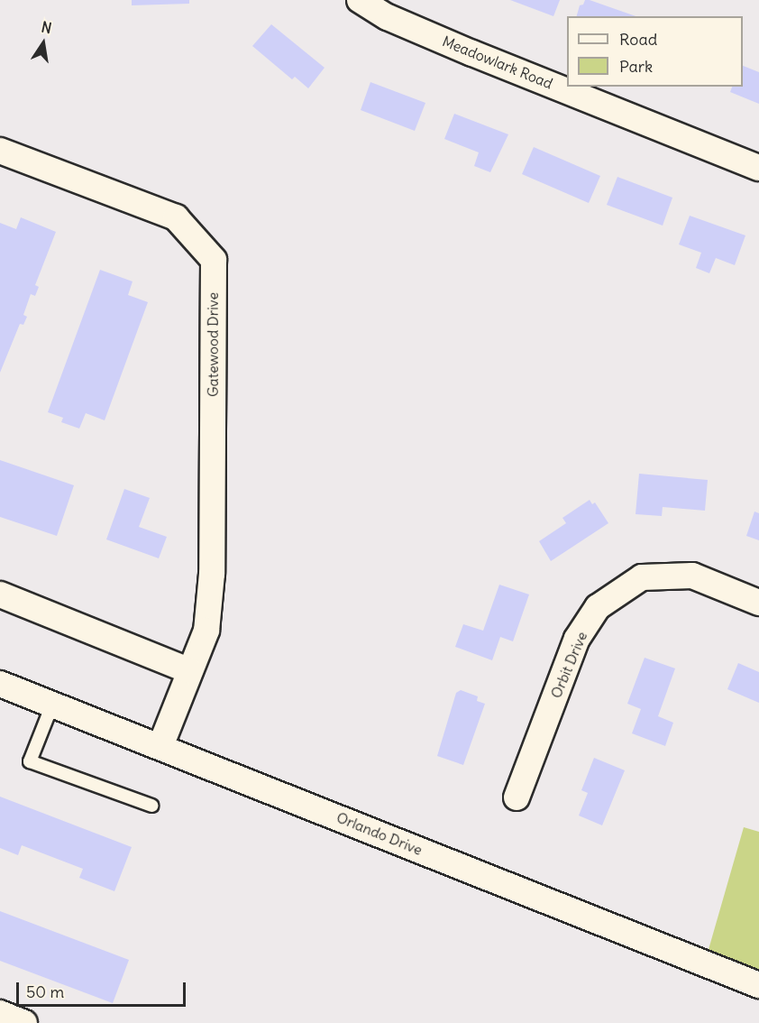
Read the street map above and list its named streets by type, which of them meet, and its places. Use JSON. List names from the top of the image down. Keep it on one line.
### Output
{"streets":{"street":["Meadowlark Road","Gatewood Drive","Orbit Drive","Orlando Drive"]},"crossings":[["Gatewood Drive","Orlando Drive"]],"legend":["Road","Park"],"scale_bar":"50 m","north":"top"}
